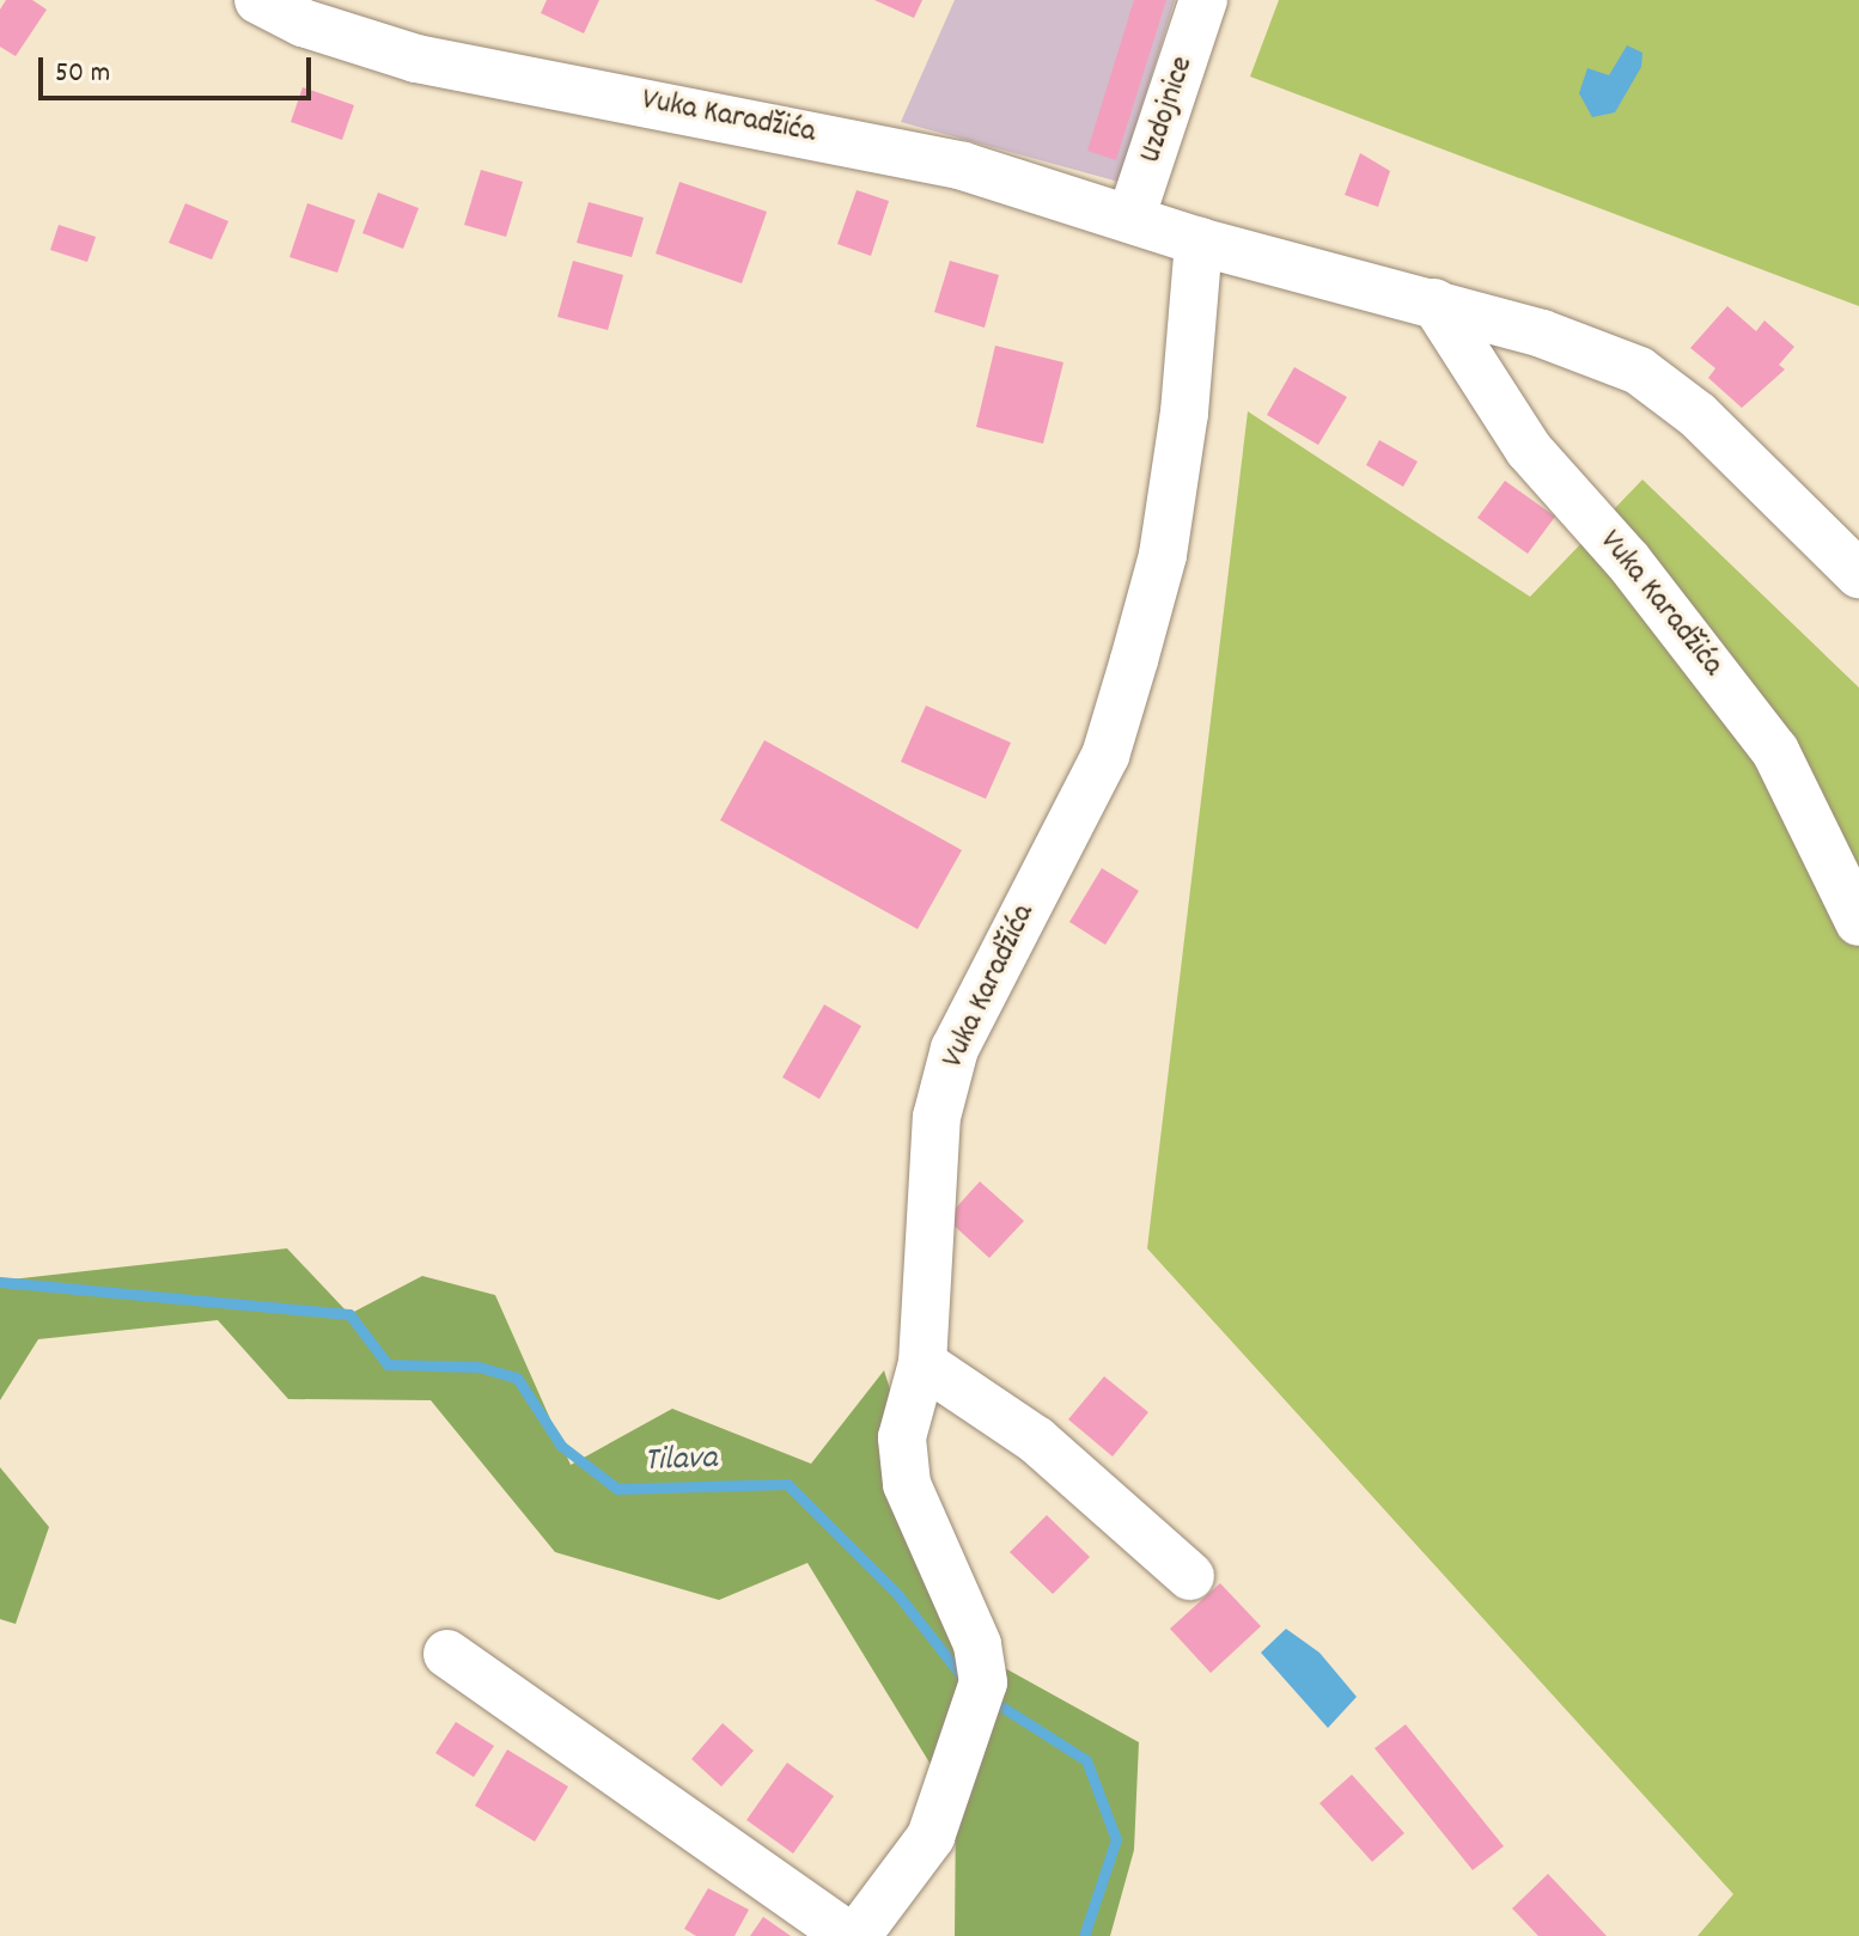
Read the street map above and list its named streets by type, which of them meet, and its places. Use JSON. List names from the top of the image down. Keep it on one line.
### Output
{"streets":{"street":["Uzdojnice","Vuka Karadžića"]},"crossings":[["Uzdojnice","Vuka Karadžića"]],"water":["Tilava"],"scale_bar":"50 m"}
